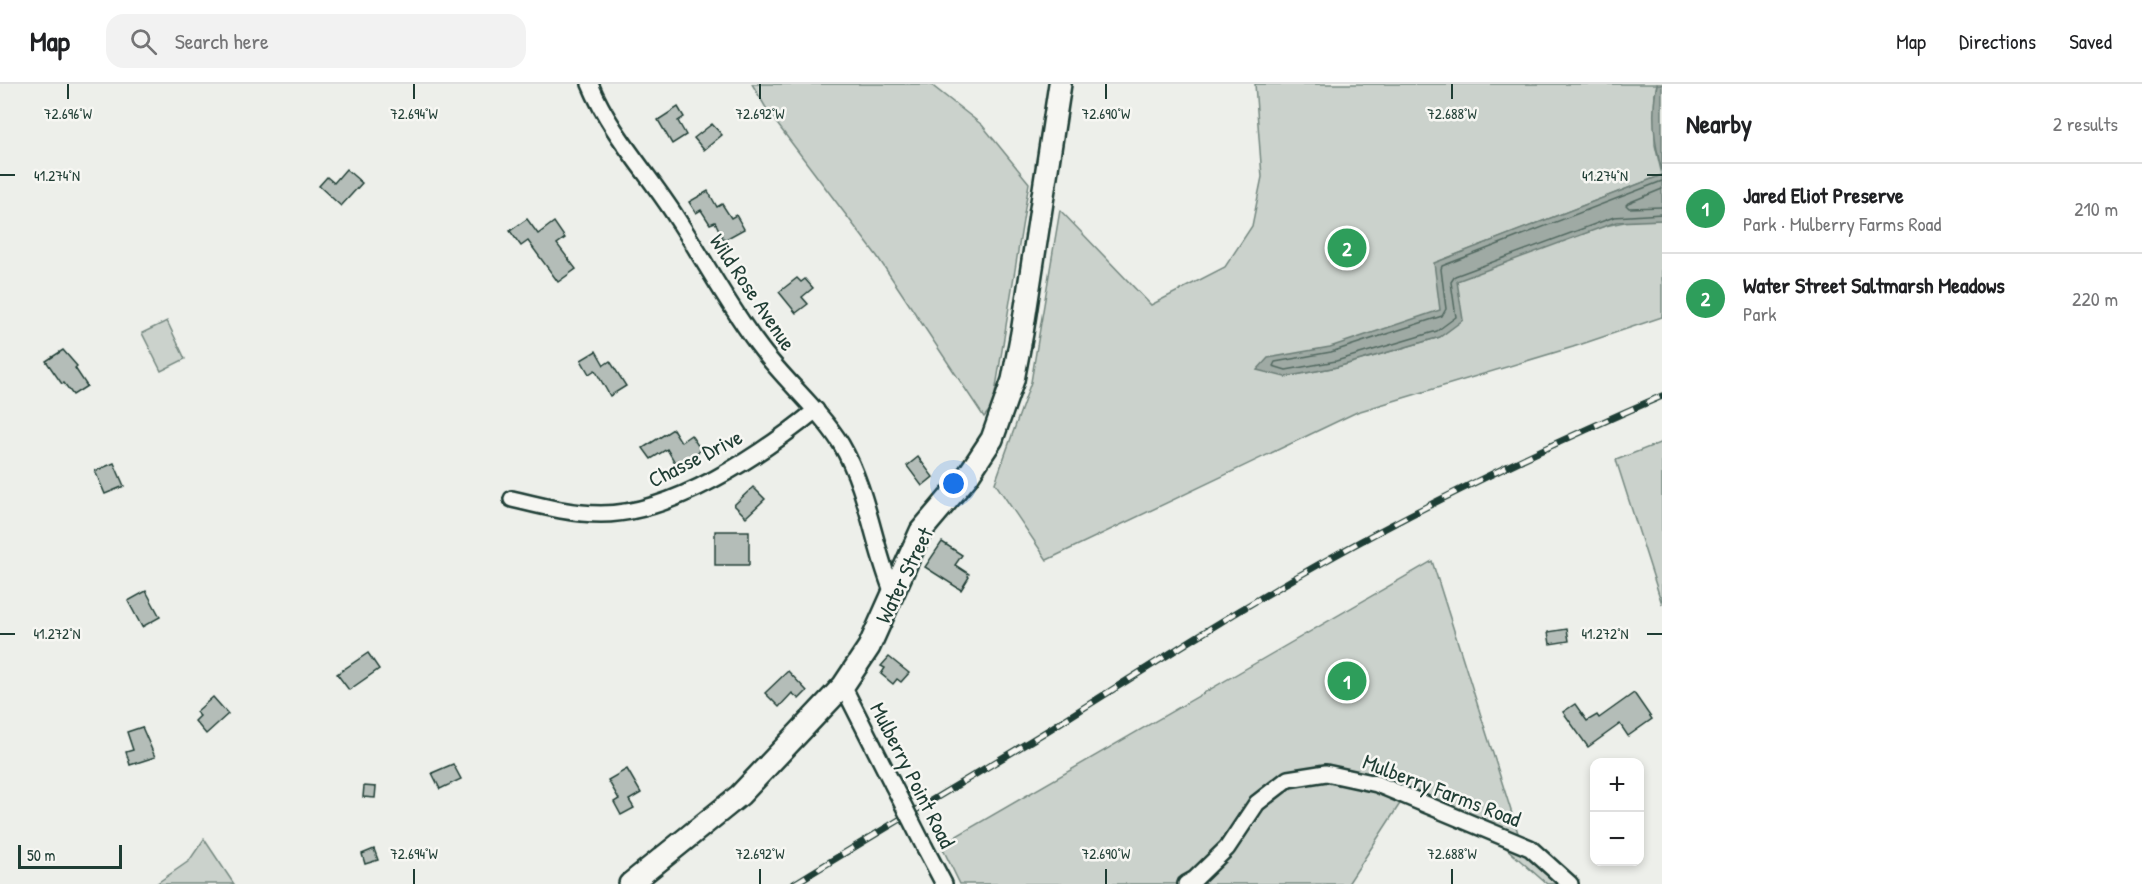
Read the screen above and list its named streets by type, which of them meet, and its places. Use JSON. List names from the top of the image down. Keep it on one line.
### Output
{"streets":{"main road":["Water Street"],"street":["Wild Rose Avenue","Chasse Drive","Mulberry Point Road","Mulberry Farms Road"]},"crossings":[["Wild Rose Avenue","Chasse Drive"],["Wild Rose Avenue","Water Street"],["Water Street","Mulberry Point Road"]],"scale_bar":"50 m","page":{"header":"Map","search":"Search here","nav":["Map","Directions","Saved"],"heading":["Nearby","2 results"],"list":[{"mark":"1","name":"Jared Eliot Preserve","note":"Park · Mulberry Farms Road","value":"210 m"},{"mark":"2","name":"Water Street Saltmarsh Meadows","note":"Park","value":"220 m"}],"pins":["2","1"],"map_buttons":["+","−"],"scale":"50 m"},"coordinates":["72.696°W","72.694°W","72.692°W","72.690°W","72.688°W","41.274°N","41.272°N"]}
